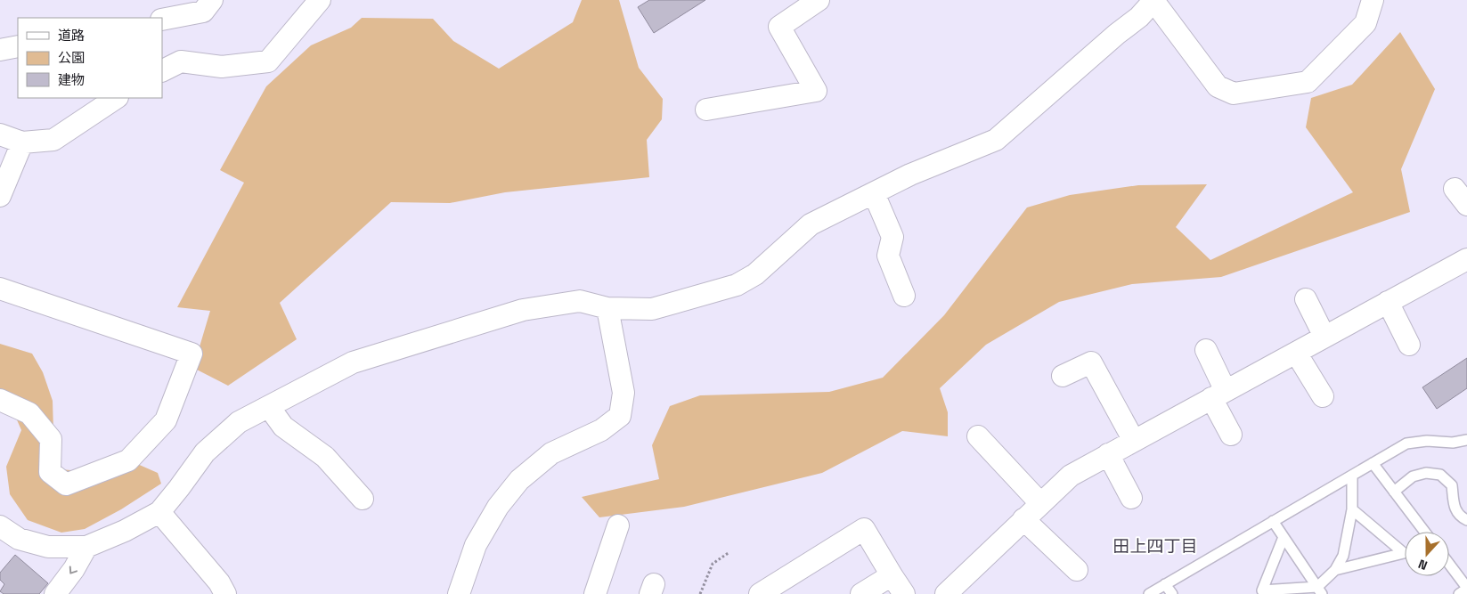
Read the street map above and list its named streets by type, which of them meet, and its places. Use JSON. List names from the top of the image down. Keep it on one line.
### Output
{"districts":["田上四丁目"],"legend":["道路","公園","建物"],"north":"bottom"}
